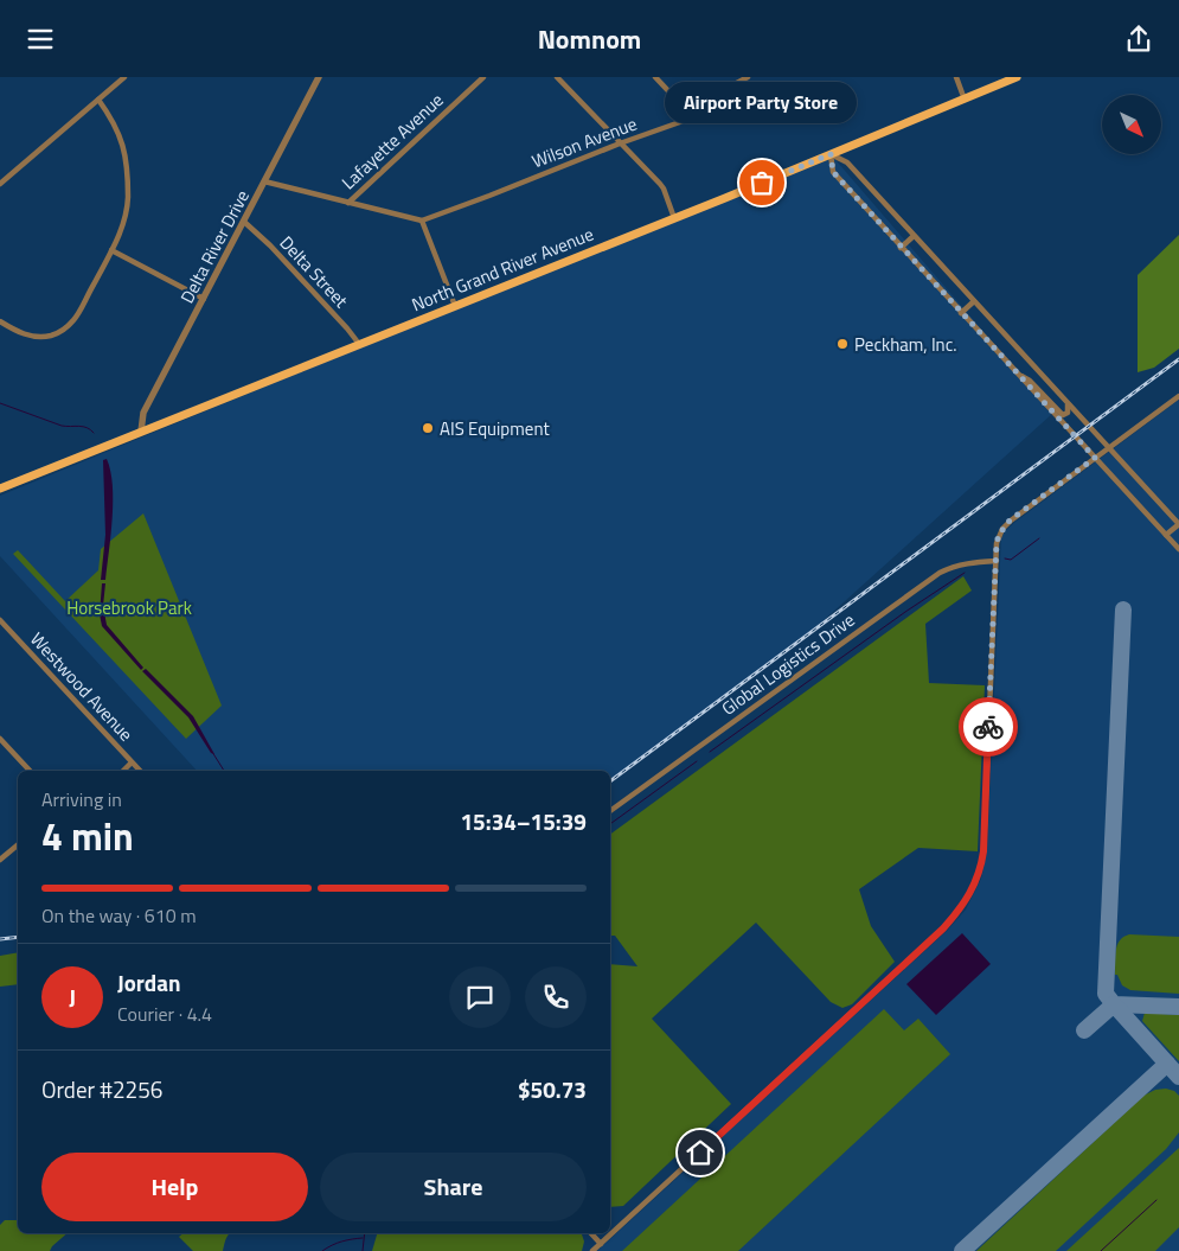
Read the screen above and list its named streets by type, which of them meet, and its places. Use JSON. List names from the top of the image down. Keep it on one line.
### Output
{"streets":{"main road":["North Grand River Avenue"],"street":["Lafayette Avenue","Wilson Avenue","Delta River Drive","Delta Street","Global Logistics Drive","Westwood Avenue"]},"crossings":[["Delta River Drive","North Grand River Avenue"],["Delta River Drive","Delta Street"],["North Grand River Avenue","Delta Street"]],"parks":["Horsebrook Park"],"places":["Airport Party Store","Peckham, Inc.","AIS Equipment"],"north":"bottom right","page":{"header":"Nomnom","bubble":"Airport Party Store","heading":["4 min","Arriving in","15:34–15:39"],"panel":["Jordan","Courier · 4.4","Order #2256","$50.73"],"bar":"On the way · 610 m","round":"J","buttons":["Help","Share"]}}
